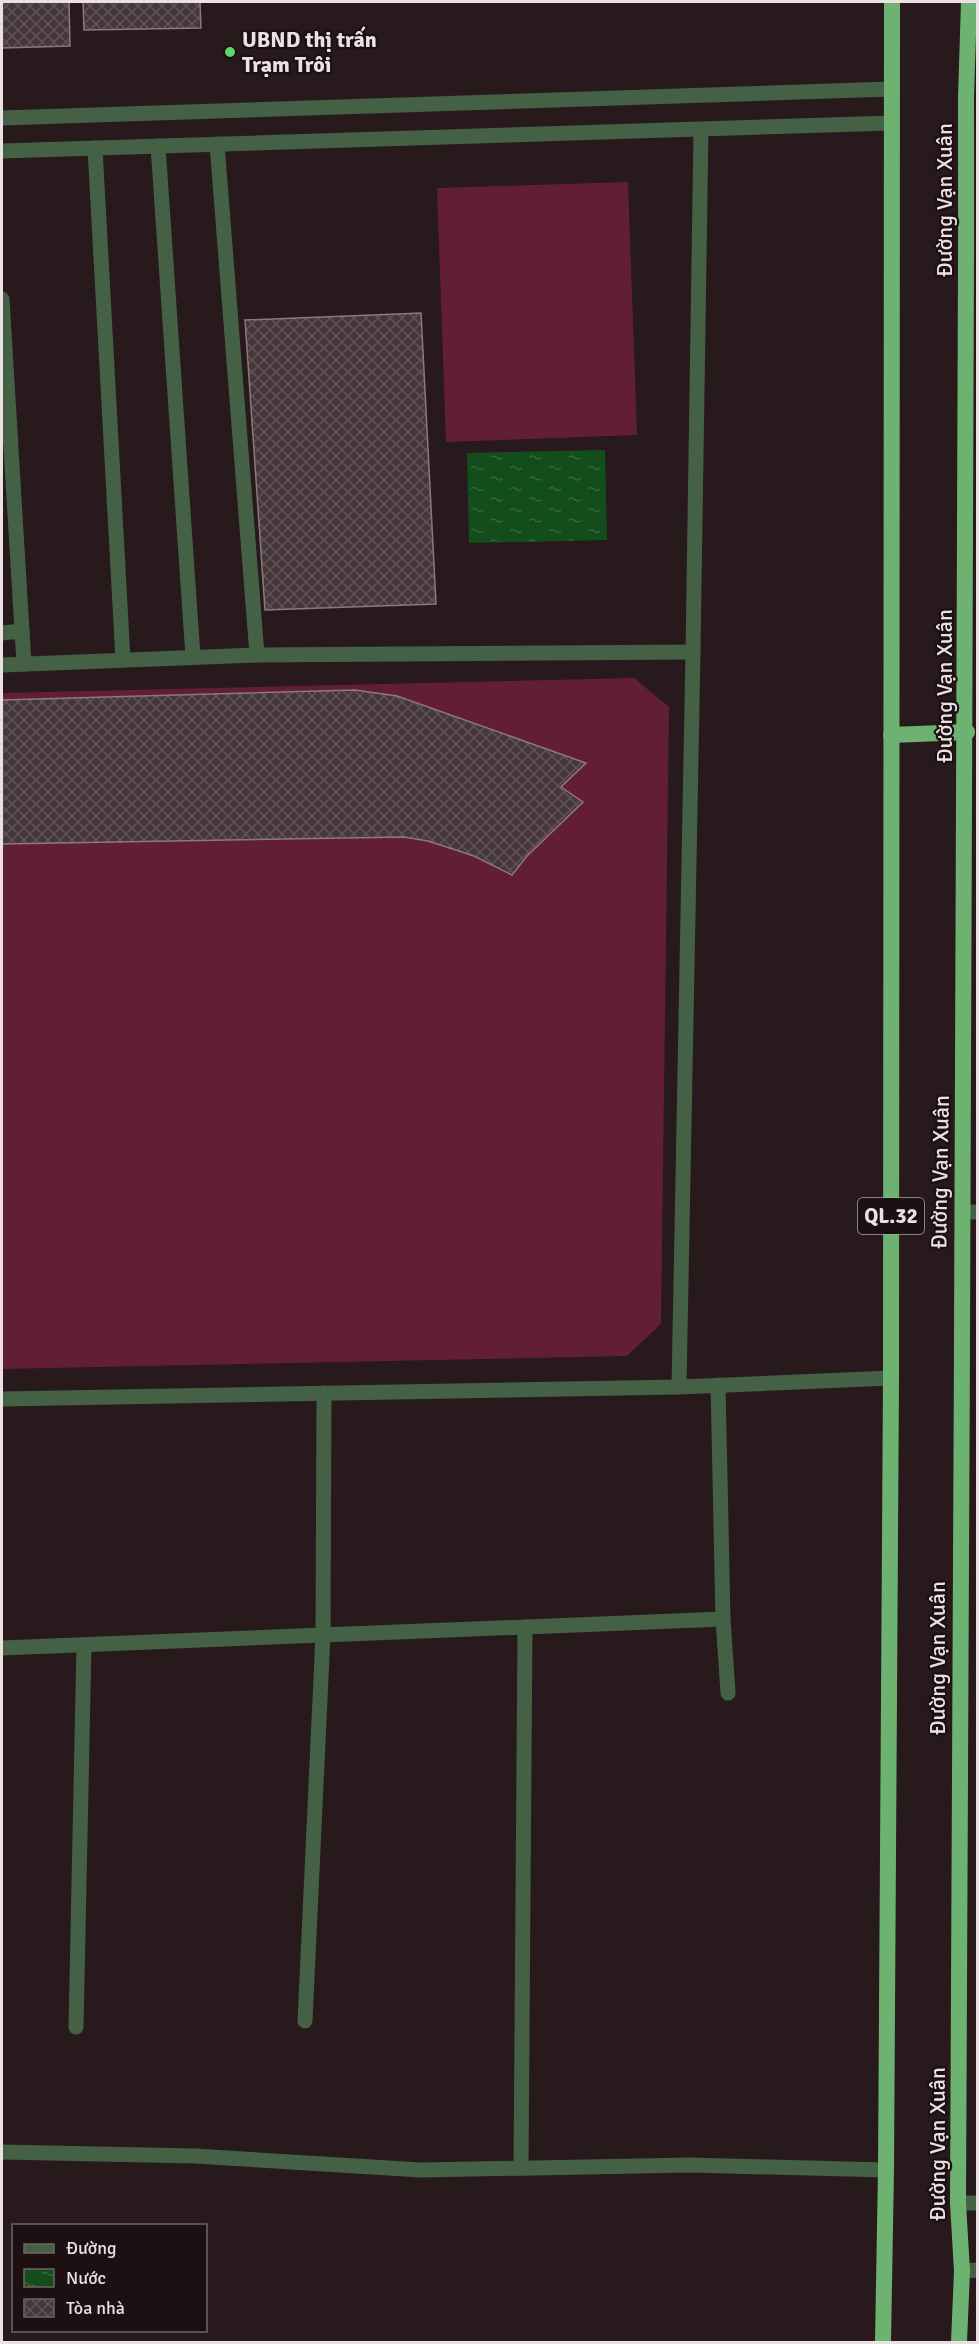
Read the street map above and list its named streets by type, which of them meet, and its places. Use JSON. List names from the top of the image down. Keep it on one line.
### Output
{"streets":{"highway":["Đường Vạn Xuân","QL.32"]},"places":["UBND thị trấn Trạm Trôi"],"legend":["Đường","Nước","Tòa nhà"]}
